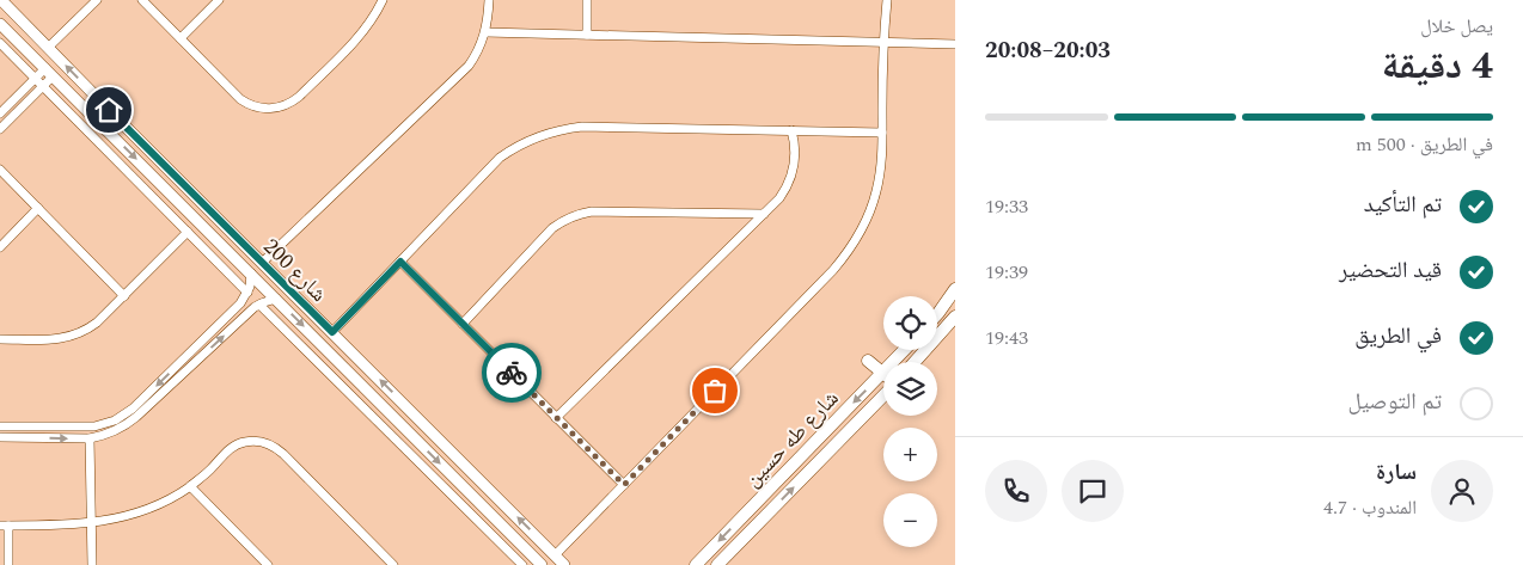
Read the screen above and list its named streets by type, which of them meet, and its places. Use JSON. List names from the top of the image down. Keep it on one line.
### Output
{"streets":{"main road":["شارع طه حسين"],"street":["شارع 200"]},"page":{"heading":["4 دقيقة","يصل خلال","20:03–20:08"],"panel":["سارة","المندوب · 4.7"],"bar":"في الطريق · 500 m","list":[["تم التأكيد","19:33"],["قيد التحضير","19:39"],["في الطريق","19:43"],"تم التوصيل"],"map_buttons":["+","−"]}}
